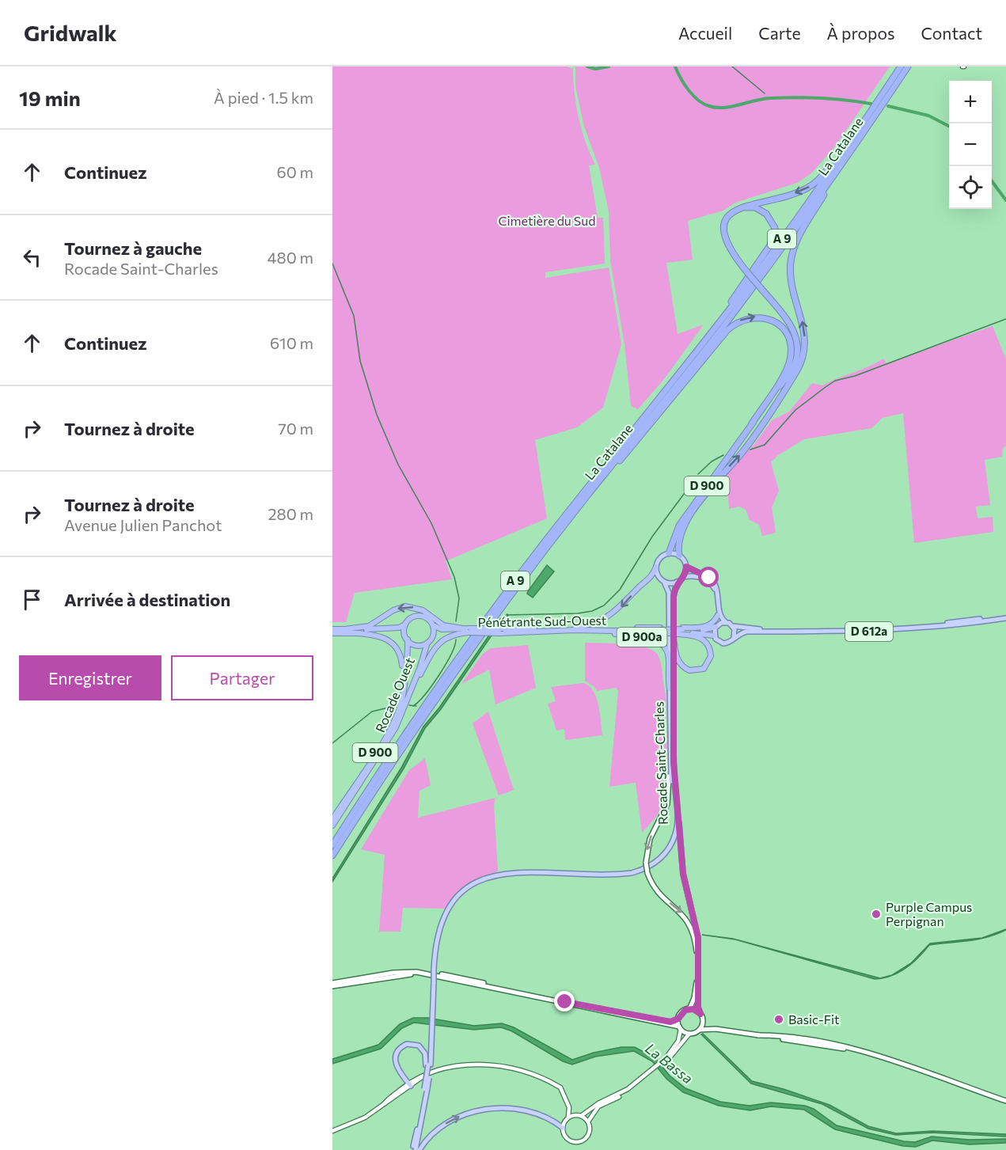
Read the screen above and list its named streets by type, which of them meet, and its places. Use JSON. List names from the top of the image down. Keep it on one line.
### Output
{"streets":{"highway":["La Catalane","A 9","D 900","Pénétrante Sud-Ouest","D 900a","Rocade Ouest"],"main road":["D 612a","Rocade Saint-Charles"]},"crossings":[["D 900","Rocade Saint-Charles"],["Pénétrante Sud-Ouest","D 900a"],["Pénétrante Sud-Ouest","Rocade Ouest"],["D 900a","Rocade Saint-Charles"]],"water":["La Bassa"],"parks":["Cimetière du Sud"],"places":["Purple Campus Perpignan","Basic-Fit"],"page":{"header":"Gridwalk","nav":["Accueil","Carte","À propos","Contact"],"heading":["19 min","À pied · 1.5 km"],"map_buttons":["+","−"],"list":[["Continuez","60 m"],["Tournez à gauche","Rocade Saint-Charles","480 m"],["Continuez","610 m"],["Tournez à droite","70 m"],["Tournez à droite","Avenue Julien Panchot","280 m"],"Arrivée à destination"],"buttons":["Enregistrer","Partager"]}}
